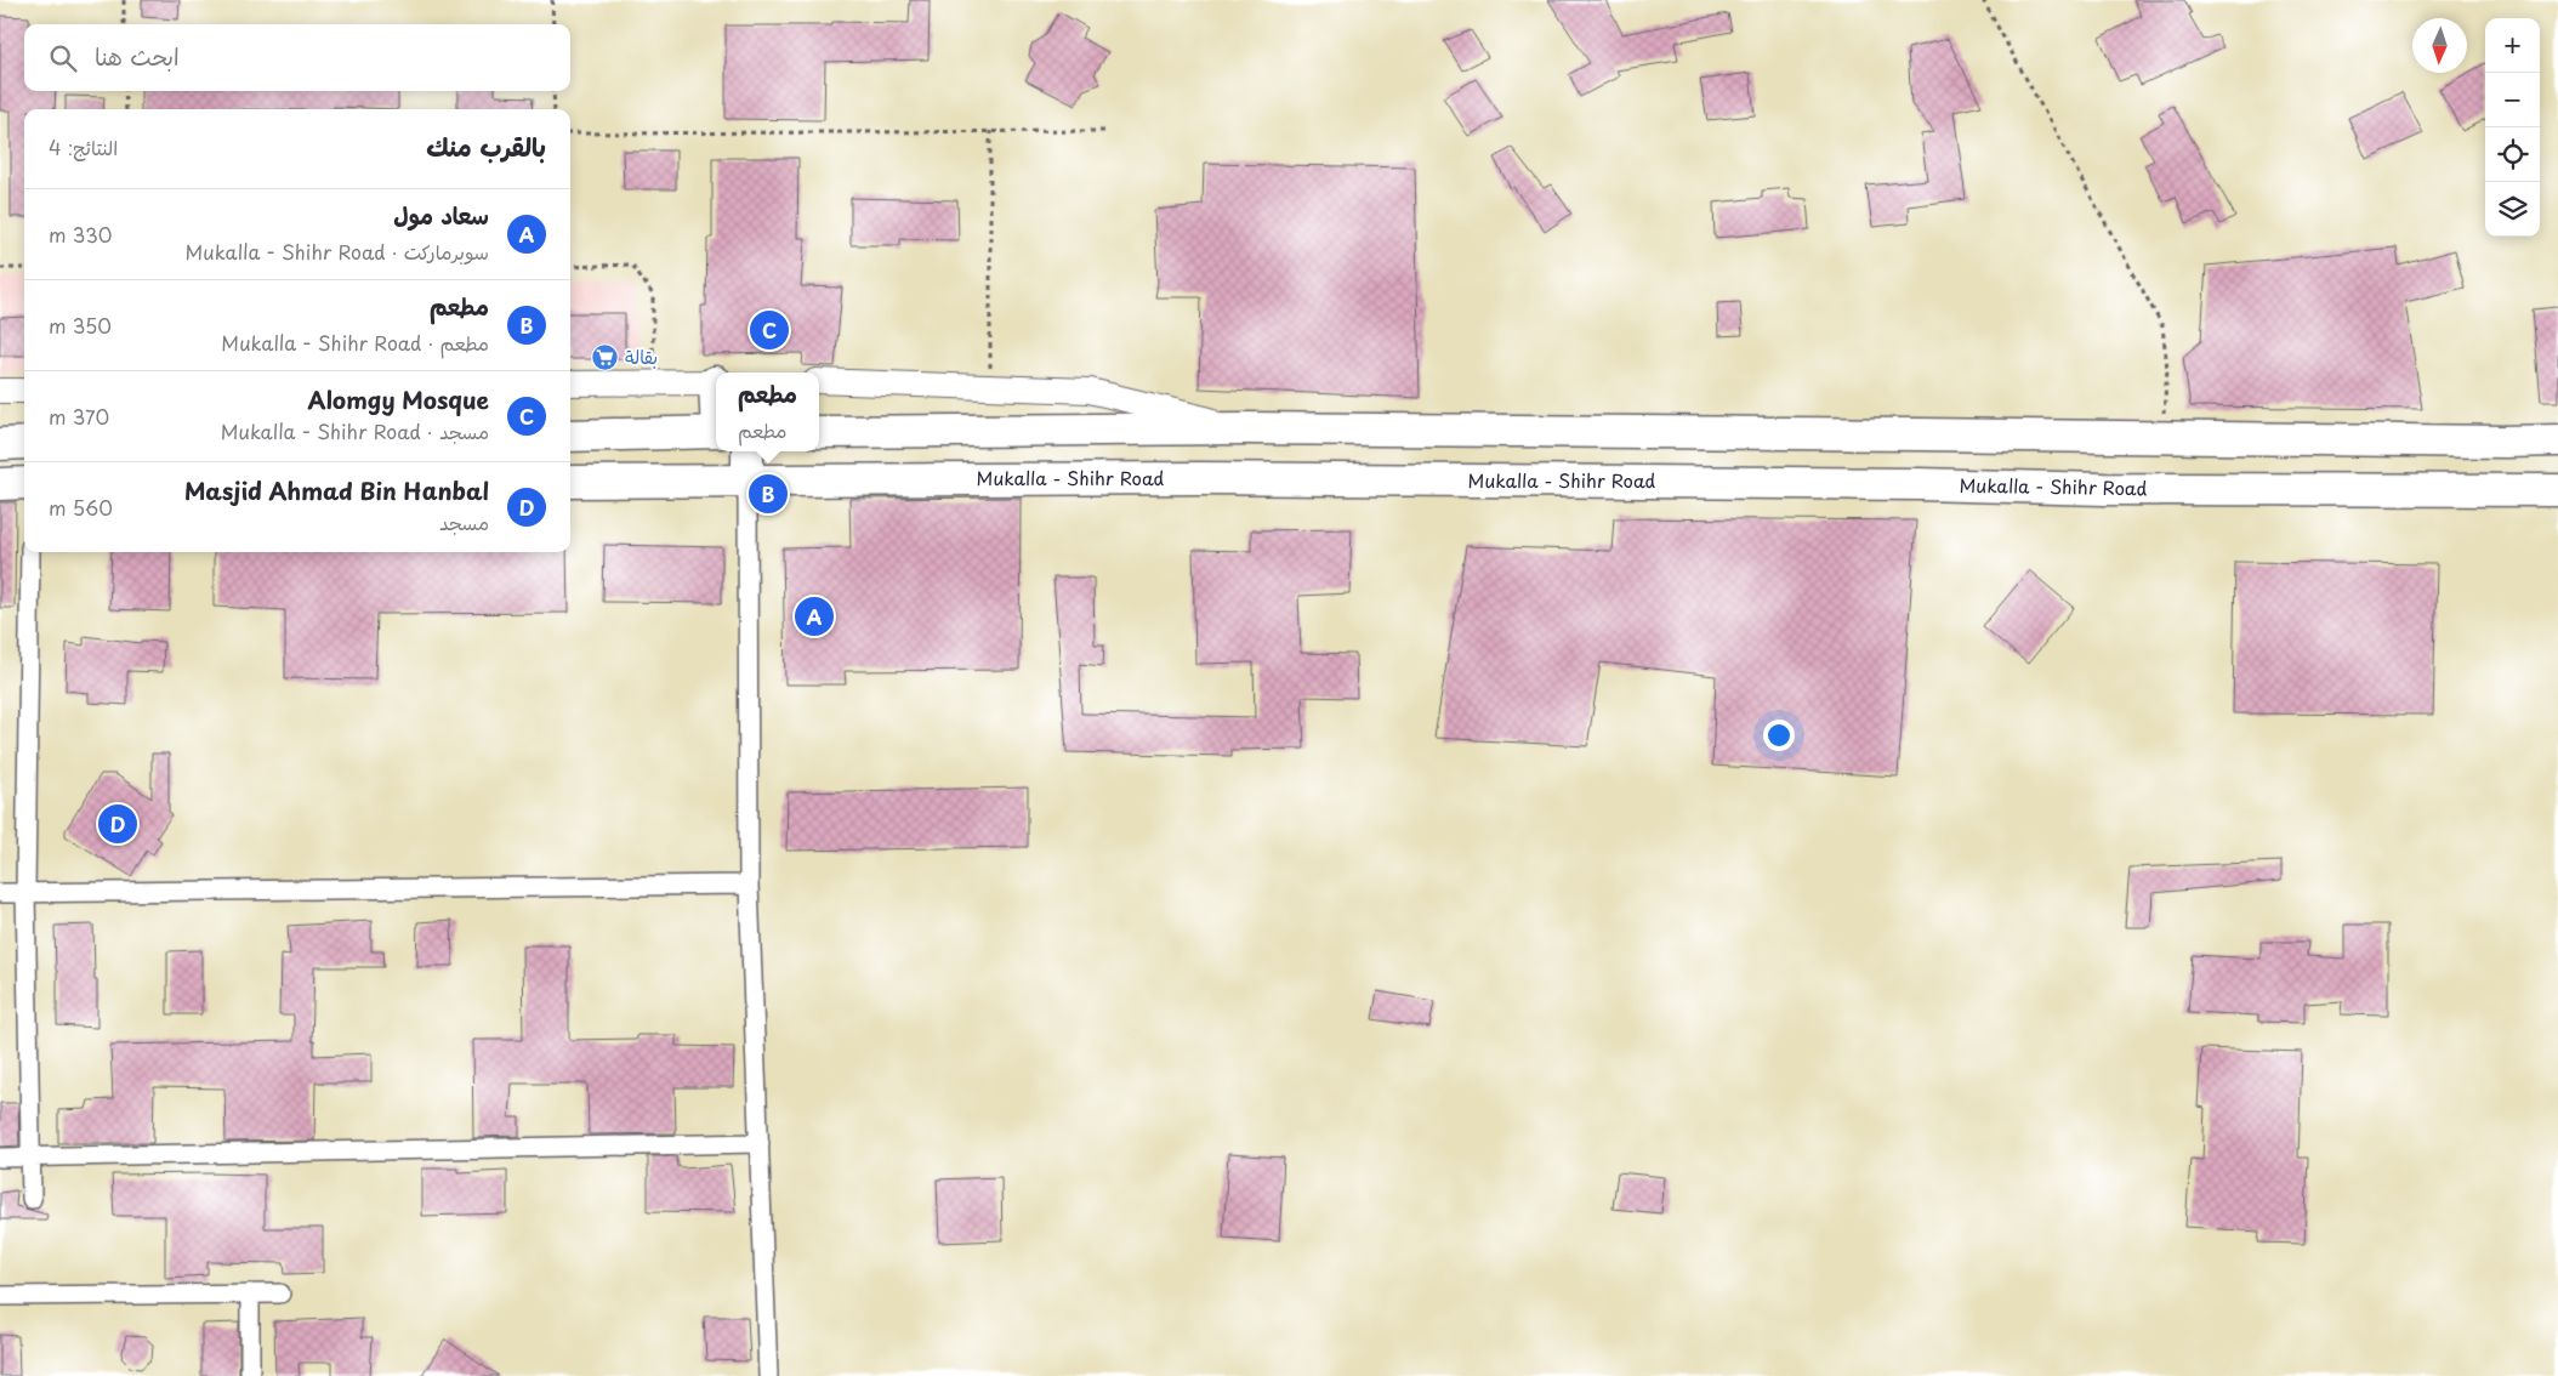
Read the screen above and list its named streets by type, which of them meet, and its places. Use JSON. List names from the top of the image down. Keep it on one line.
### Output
{"streets":{"highway":["Mukalla - Shihr Road"]},"places":{"supermarket":["بقالة"]},"north":"bottom","page":{"map_buttons":["+","−"],"search":"ابحث هنا","heading":["بالقرب منك","النتائج: 4"],"list":[{"mark":"A","name":"سعاد مول","note":"سوبرماركت · Mukalla - Shihr Road","value":"330 m"},{"mark":"B","name":"مطعم","note":"مطعم · Mukalla - Shihr Road","value":"350 m"},{"mark":"C","name":"Alomgy Mosque","note":"مسجد · Mukalla - Shihr Road","value":"370 m"},{"mark":"D","name":"Masjid Ahmad Bin Hanbal","note":"مسجد","value":"560 m"}],"pins":["C","B","A","D"],"popup":["مطعم","مطعم"]}}
